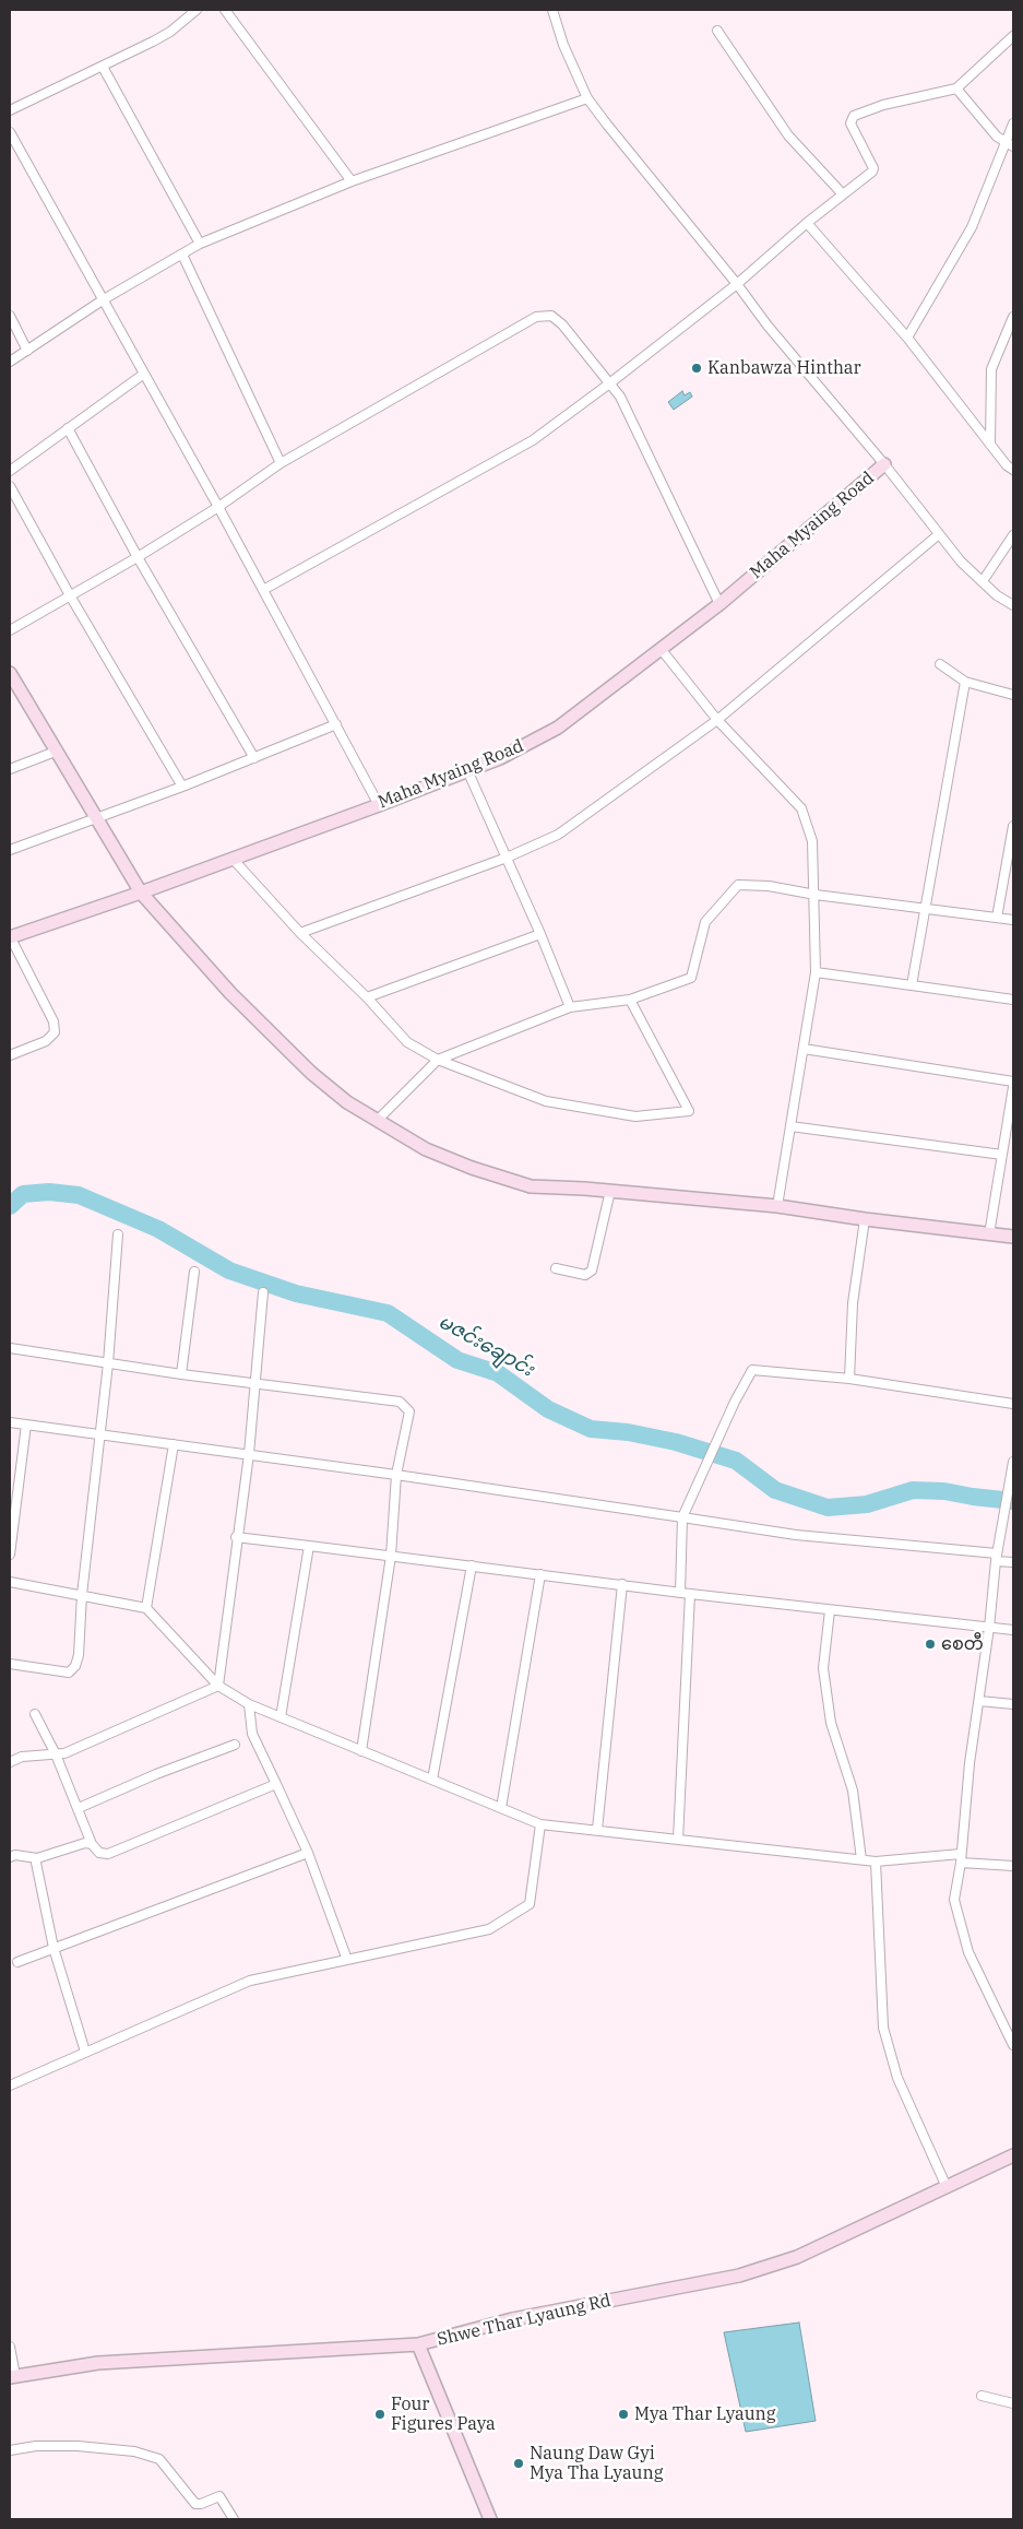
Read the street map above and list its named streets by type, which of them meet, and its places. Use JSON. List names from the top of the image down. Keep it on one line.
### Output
{"streets":{"street":["Maha Myaing Road","Shwe Thar Lyaung Rd"]},"water":["မဇင်းချောင်း"],"places":["Kanbawza Hinthar","စေတီ","Four Figures Paya","Mya Thar Lyaung","Naung Daw Gyi Mya Tha Lyaung"]}
